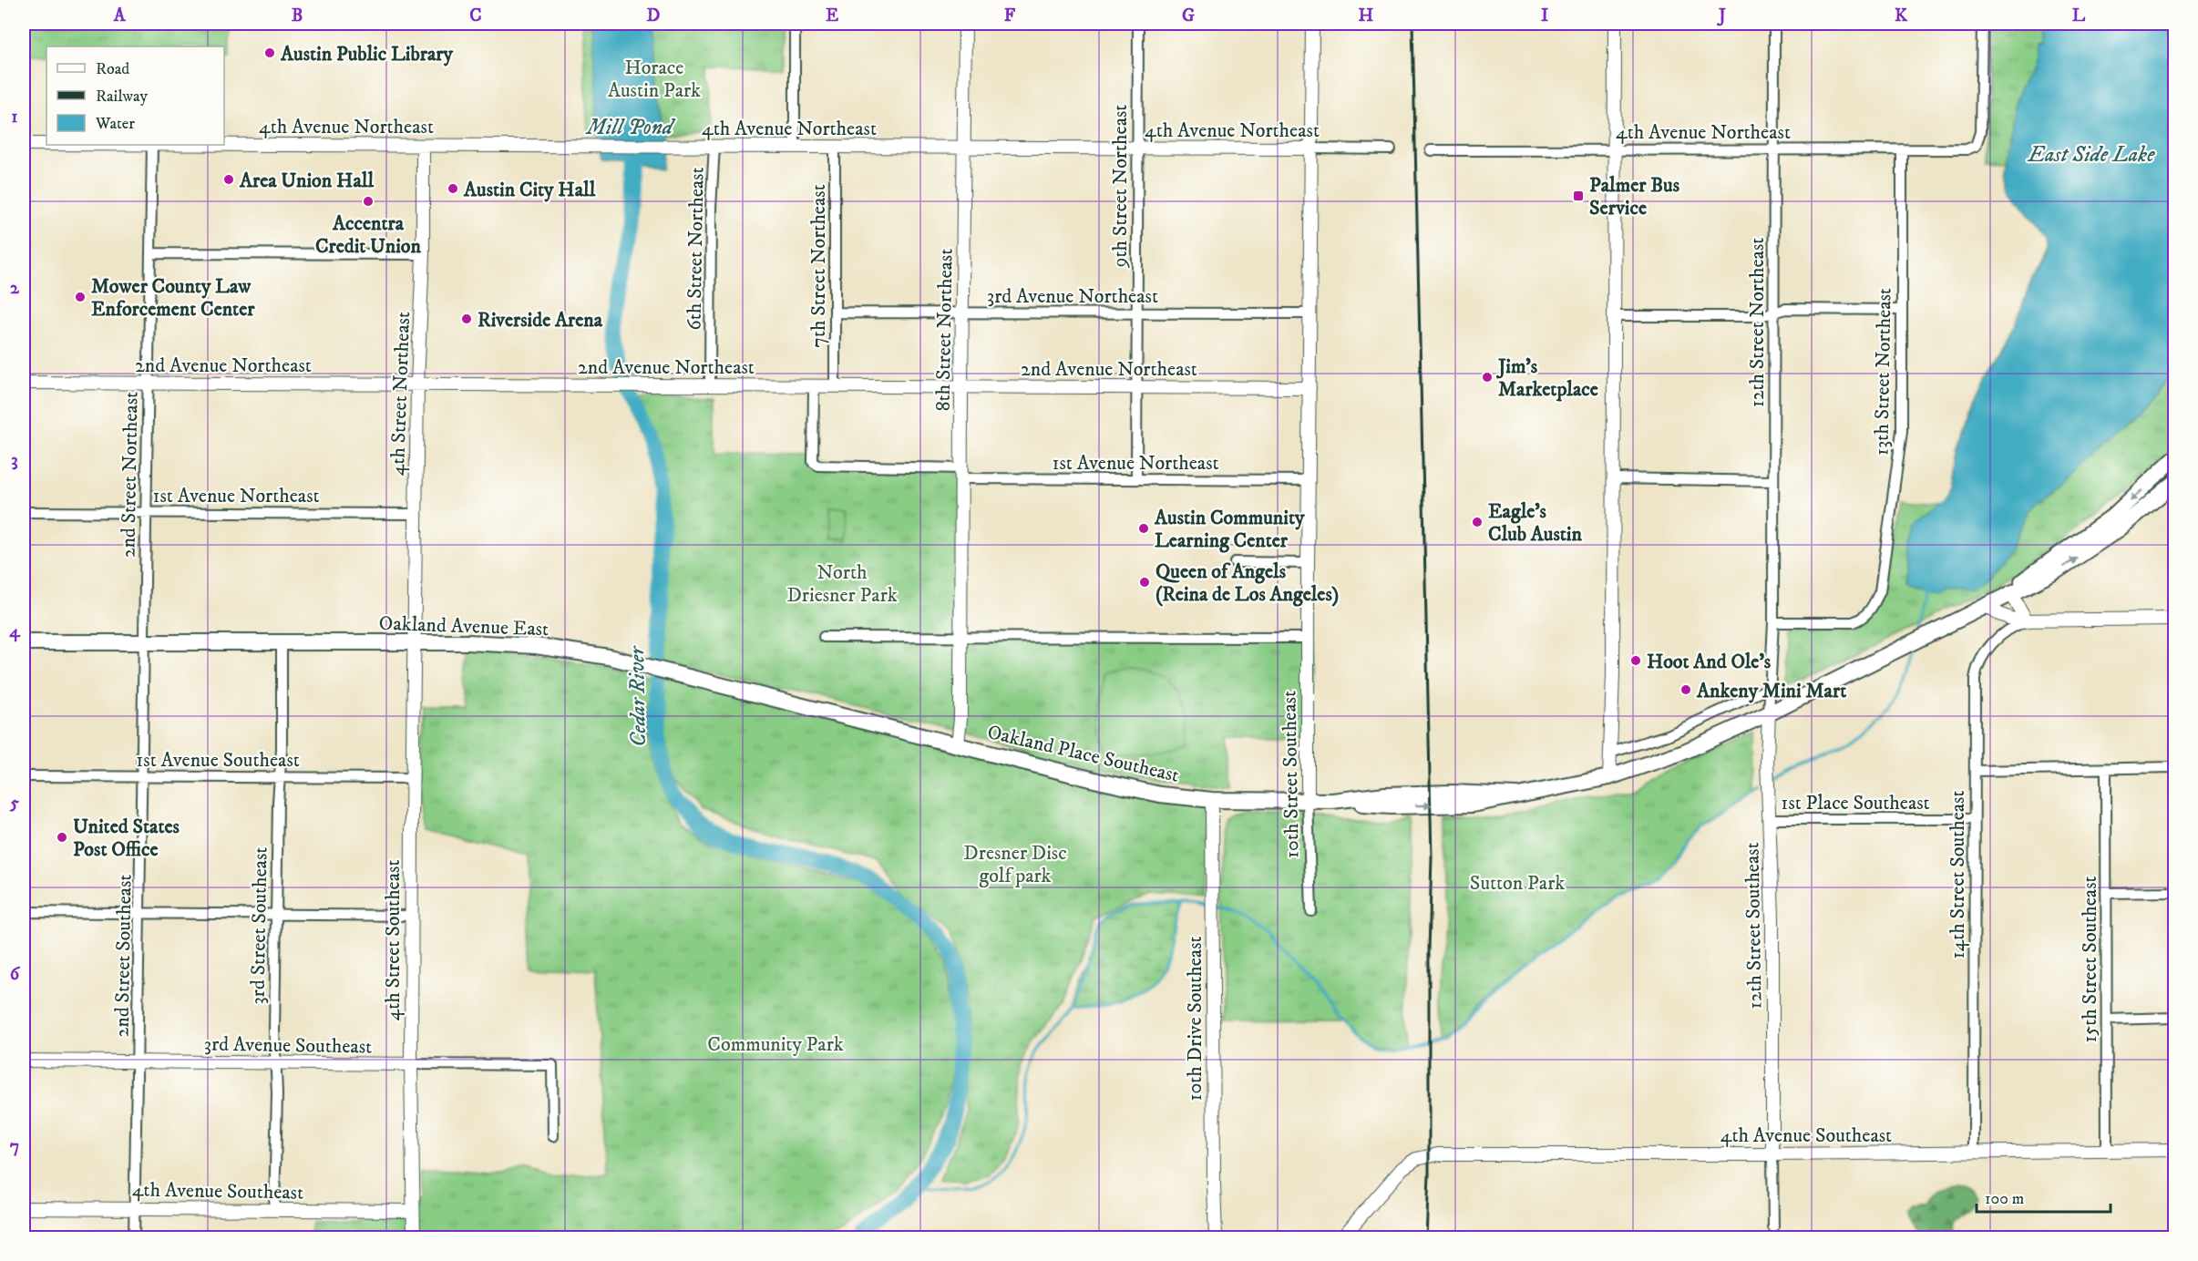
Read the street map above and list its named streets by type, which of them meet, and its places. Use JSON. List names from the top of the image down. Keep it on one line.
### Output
{"streets":{"main road":["Oakland Avenue East","Oakland Place Southeast"],"street":["4th Avenue Northeast","9th Street Northeast","6th Street Northeast","7th Street Northeast","3rd Avenue Northeast","12th Street Northeast","8th Street Northeast","2nd Avenue Northeast","13th Street Northeast","4th Street Northeast","1st Avenue Northeast","2nd Street Northeast","1st Avenue Southeast","10th Street Southeast","1st Place Southeast","14th Street Southeast","3rd Street Southeast","12th Street Southeast","4th Street Southeast","2nd Street Southeast","15th Street Southeast","10th Drive Southeast","3rd Avenue Southeast","4th Avenue Southeast"]},"crossings":[["4th Avenue Northeast","9th Street Northeast"],["4th Avenue Northeast","6th Street Northeast"],["4th Avenue Northeast","7th Street Northeast"],["4th Avenue Northeast","12th Street Northeast"],["4th Avenue Northeast","8th Street Northeast"],["4th Avenue Northeast","13th Street Northeast"],["4th Avenue Northeast","4th Street Northeast"],["4th Avenue Northeast","10th Street Southeast"],["9th Street Northeast","3rd Avenue Northeast"],["9th Street Northeast","2nd Avenue Northeast"],["9th Street Northeast","1st Avenue Northeast"],["6th Street Northeast","2nd Avenue Northeast"],["7th Street Northeast","3rd Avenue Northeast"],["7th Street Northeast","2nd Avenue Northeast"],["3rd Avenue Northeast","8th Street Northeast"],["3rd Avenue Northeast","10th Street Southeast"],["12th Street Northeast","13th Street Northeast"],["12th Street Northeast","12th Street Southeast"],["8th Street Northeast","2nd Avenue Northeast"],["8th Street Northeast","1st Avenue Northeast"],["8th Street Northeast","Oakland Avenue East"],["8th Street Northeast","Oakland Place Southeast"],["2nd Avenue Northeast","4th Street Northeast"],["2nd Avenue Northeast","1st Avenue Northeast"],["2nd Avenue Northeast","2nd Street Northeast"],["2nd Avenue Northeast","10th Street Southeast"],["13th Street Northeast","12th Street Southeast"],["4th Street Northeast","1st Avenue Northeast"],["4th Street Northeast","Oakland Avenue East"],["4th Street Northeast","4th Street Southeast"],["1st Avenue Northeast","2nd Street Northeast"],["1st Avenue Northeast","10th Street Southeast"],["2nd Street Northeast","Oakland Avenue East"],["2nd Street Northeast","2nd Street Southeast"],["Oakland Avenue East","Oakland Place Southeast"],["Oakland Avenue East","3rd Street Southeast"],["Oakland Avenue East","4th Street Southeast"],["Oakland Avenue East","2nd Street Southeast"],["Oakland Place Southeast","10th Street Southeast"],["Oakland Place Southeast","12th Street Southeast"],["Oakland Place Southeast","10th Drive Southeast"],["1st Avenue Southeast","3rd Street Southeast"],["1st Avenue Southeast","4th Street Southeast"],["1st Avenue Southeast","2nd Street Southeast"],["1st Place Southeast","14th Street Southeast"],["1st Place Southeast","12th Street Southeast"],["14th Street Southeast","4th Avenue Southeast"],["3rd Street Southeast","3rd Avenue Southeast"],["3rd Street Southeast","4th Avenue Southeast"],["12th Street Southeast","4th Avenue Southeast"],["4th Street Southeast","3rd Avenue Southeast"],["4th Street Southeast","4th Avenue Southeast"],["2nd Street Southeast","3rd Avenue Southeast"],["2nd Street Southeast","4th Avenue Southeast"],["15th Street Southeast","4th Avenue Southeast"]],"water":["Mill Pond","East Side Lake","Cedar River"],"parks":["Horace Austin Park","North Driesner Park","Dresner Disc golf park","Sutton Park","Community Park"],"places":{"other":["Austin Public Library","Area Union Hall","Austin City Hall","Accentra Credit Union","Mower County Law Enforcement Center","Riverside Arena","Jim's Marketplace","Eagle's Club Austin","Austin Community Learning Center","Queen of Angels (Reina de Los Angeles)","Hoot And Ole's","Ankeny Mini Mart","United States Post Office"],"transit":["Palmer Bus Service"]},"legend":["Road","Railway","Water"],"scale_bar":"100 m","grid":{"columns":["A","B","C","D","E","F","G","H","I","J","K","L"],"rows":["1","2","3","4","5","6","7"]}}
